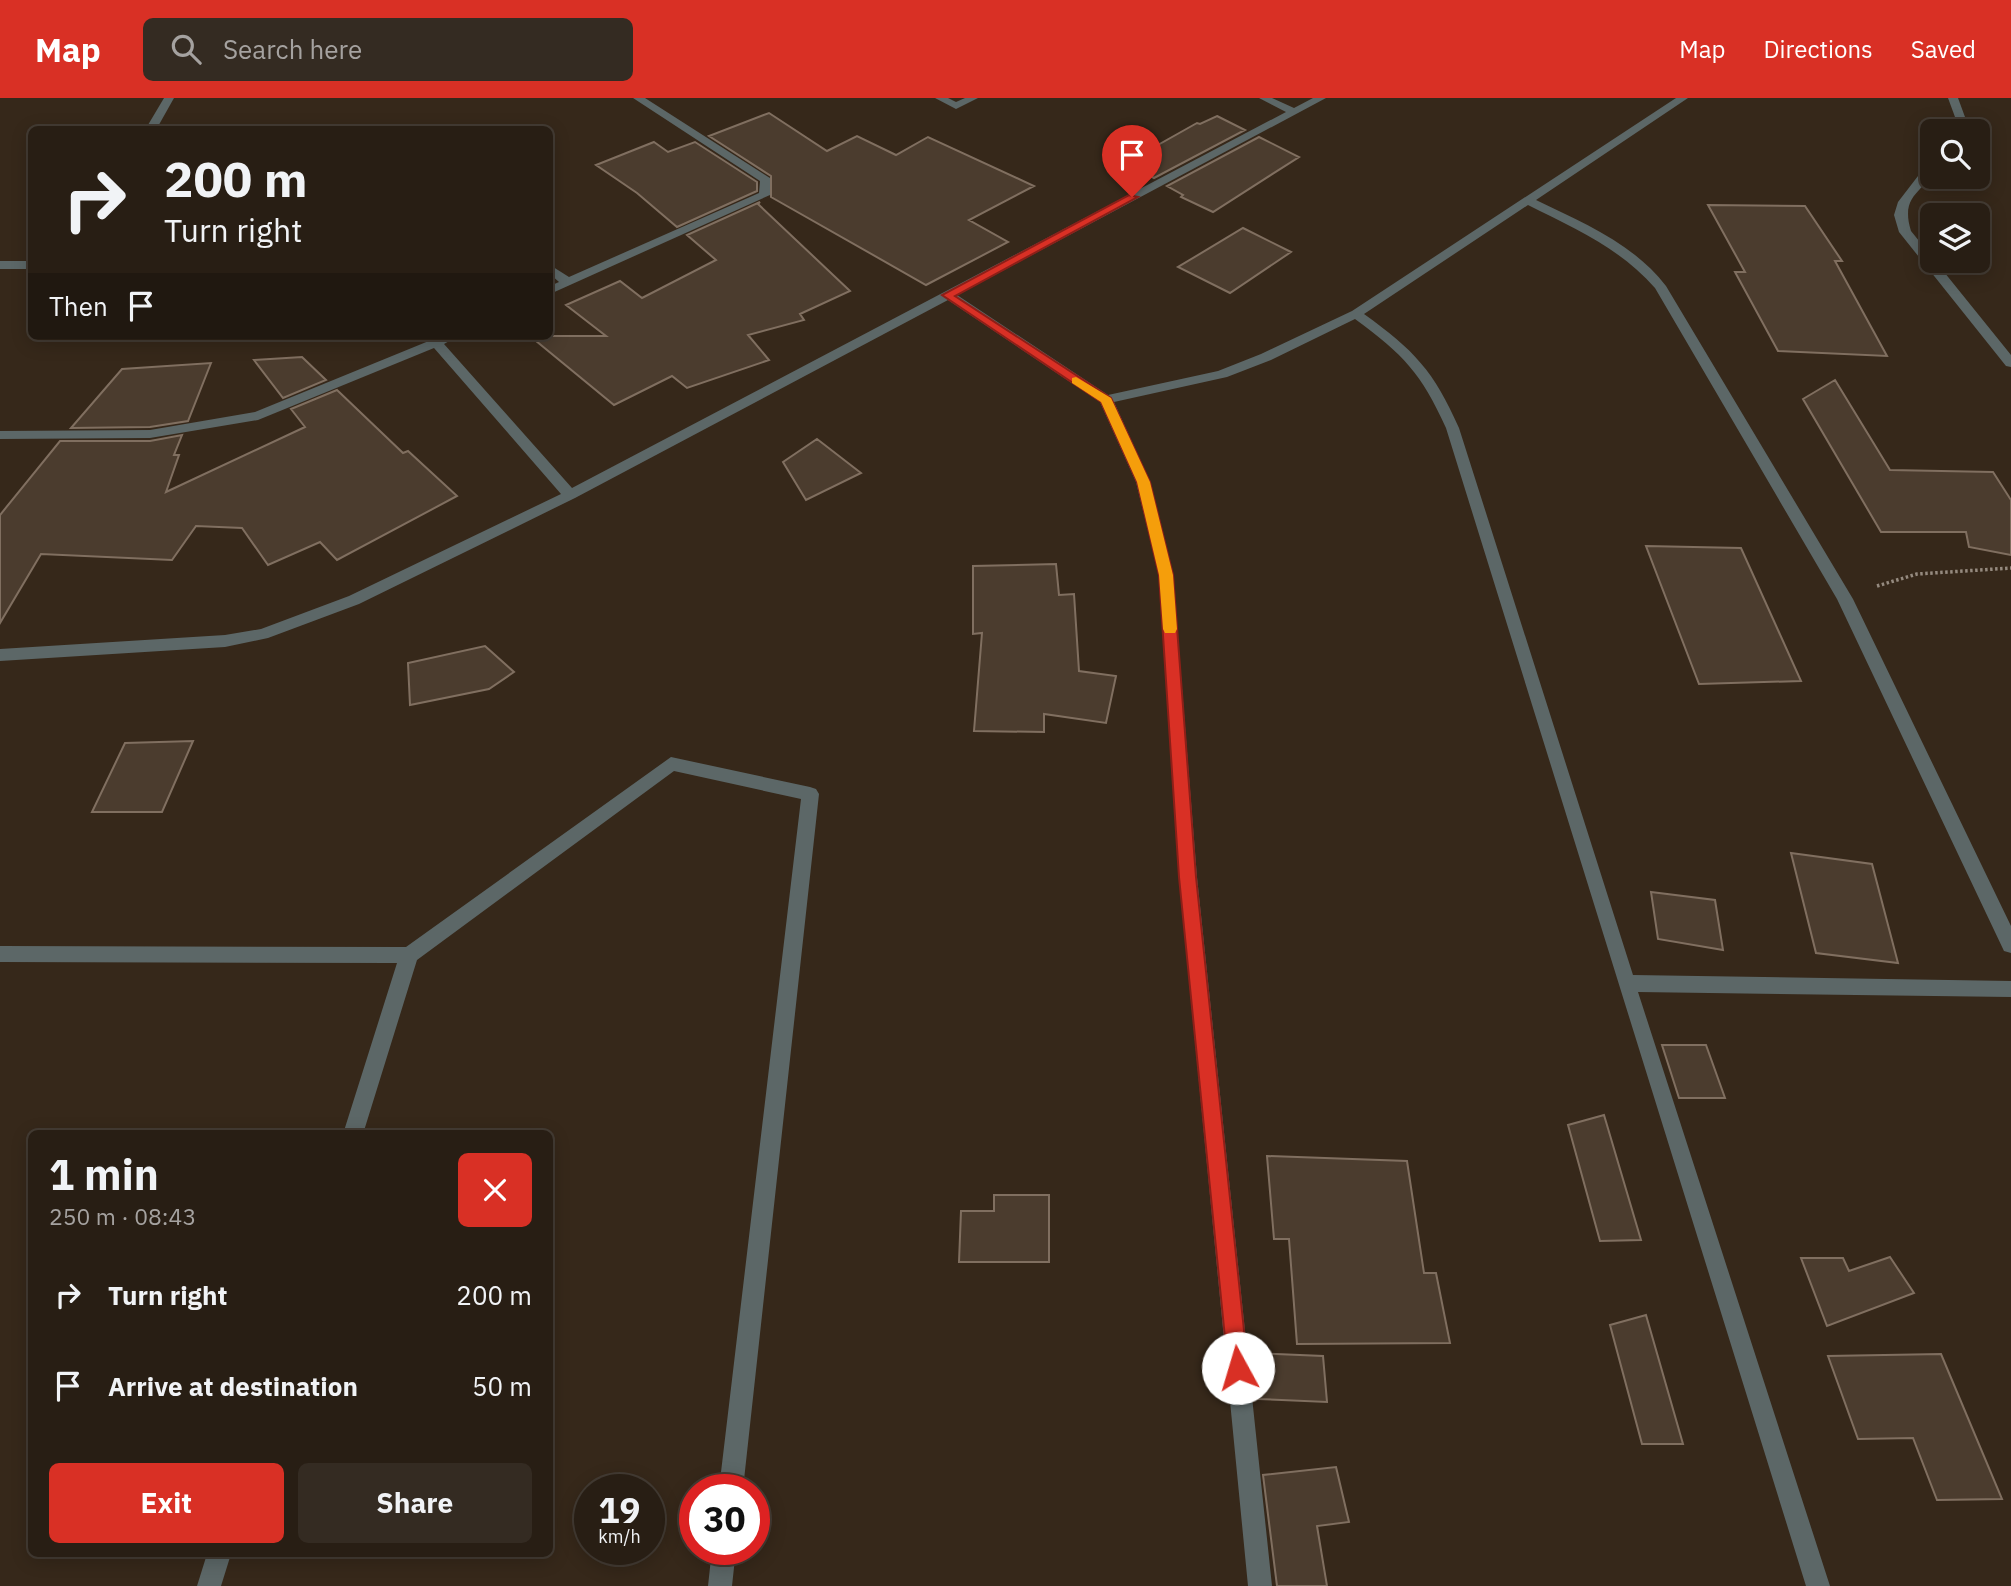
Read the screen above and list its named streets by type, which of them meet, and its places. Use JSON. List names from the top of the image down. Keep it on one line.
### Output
{"page":{"header":"Map","search":"Search here","nav":["Map","Directions","Saved"],"turn":["200 m","Turn right"],"then":"Then","heading":["1 min","250 m · 08:43"],"list":[{"name":"Turn right","value":"200 m"},{"name":"Arrive at destination","value":"50 m"}],"buttons":["Exit","Share"],"speed":"19 km/h","limit":"30"}}
